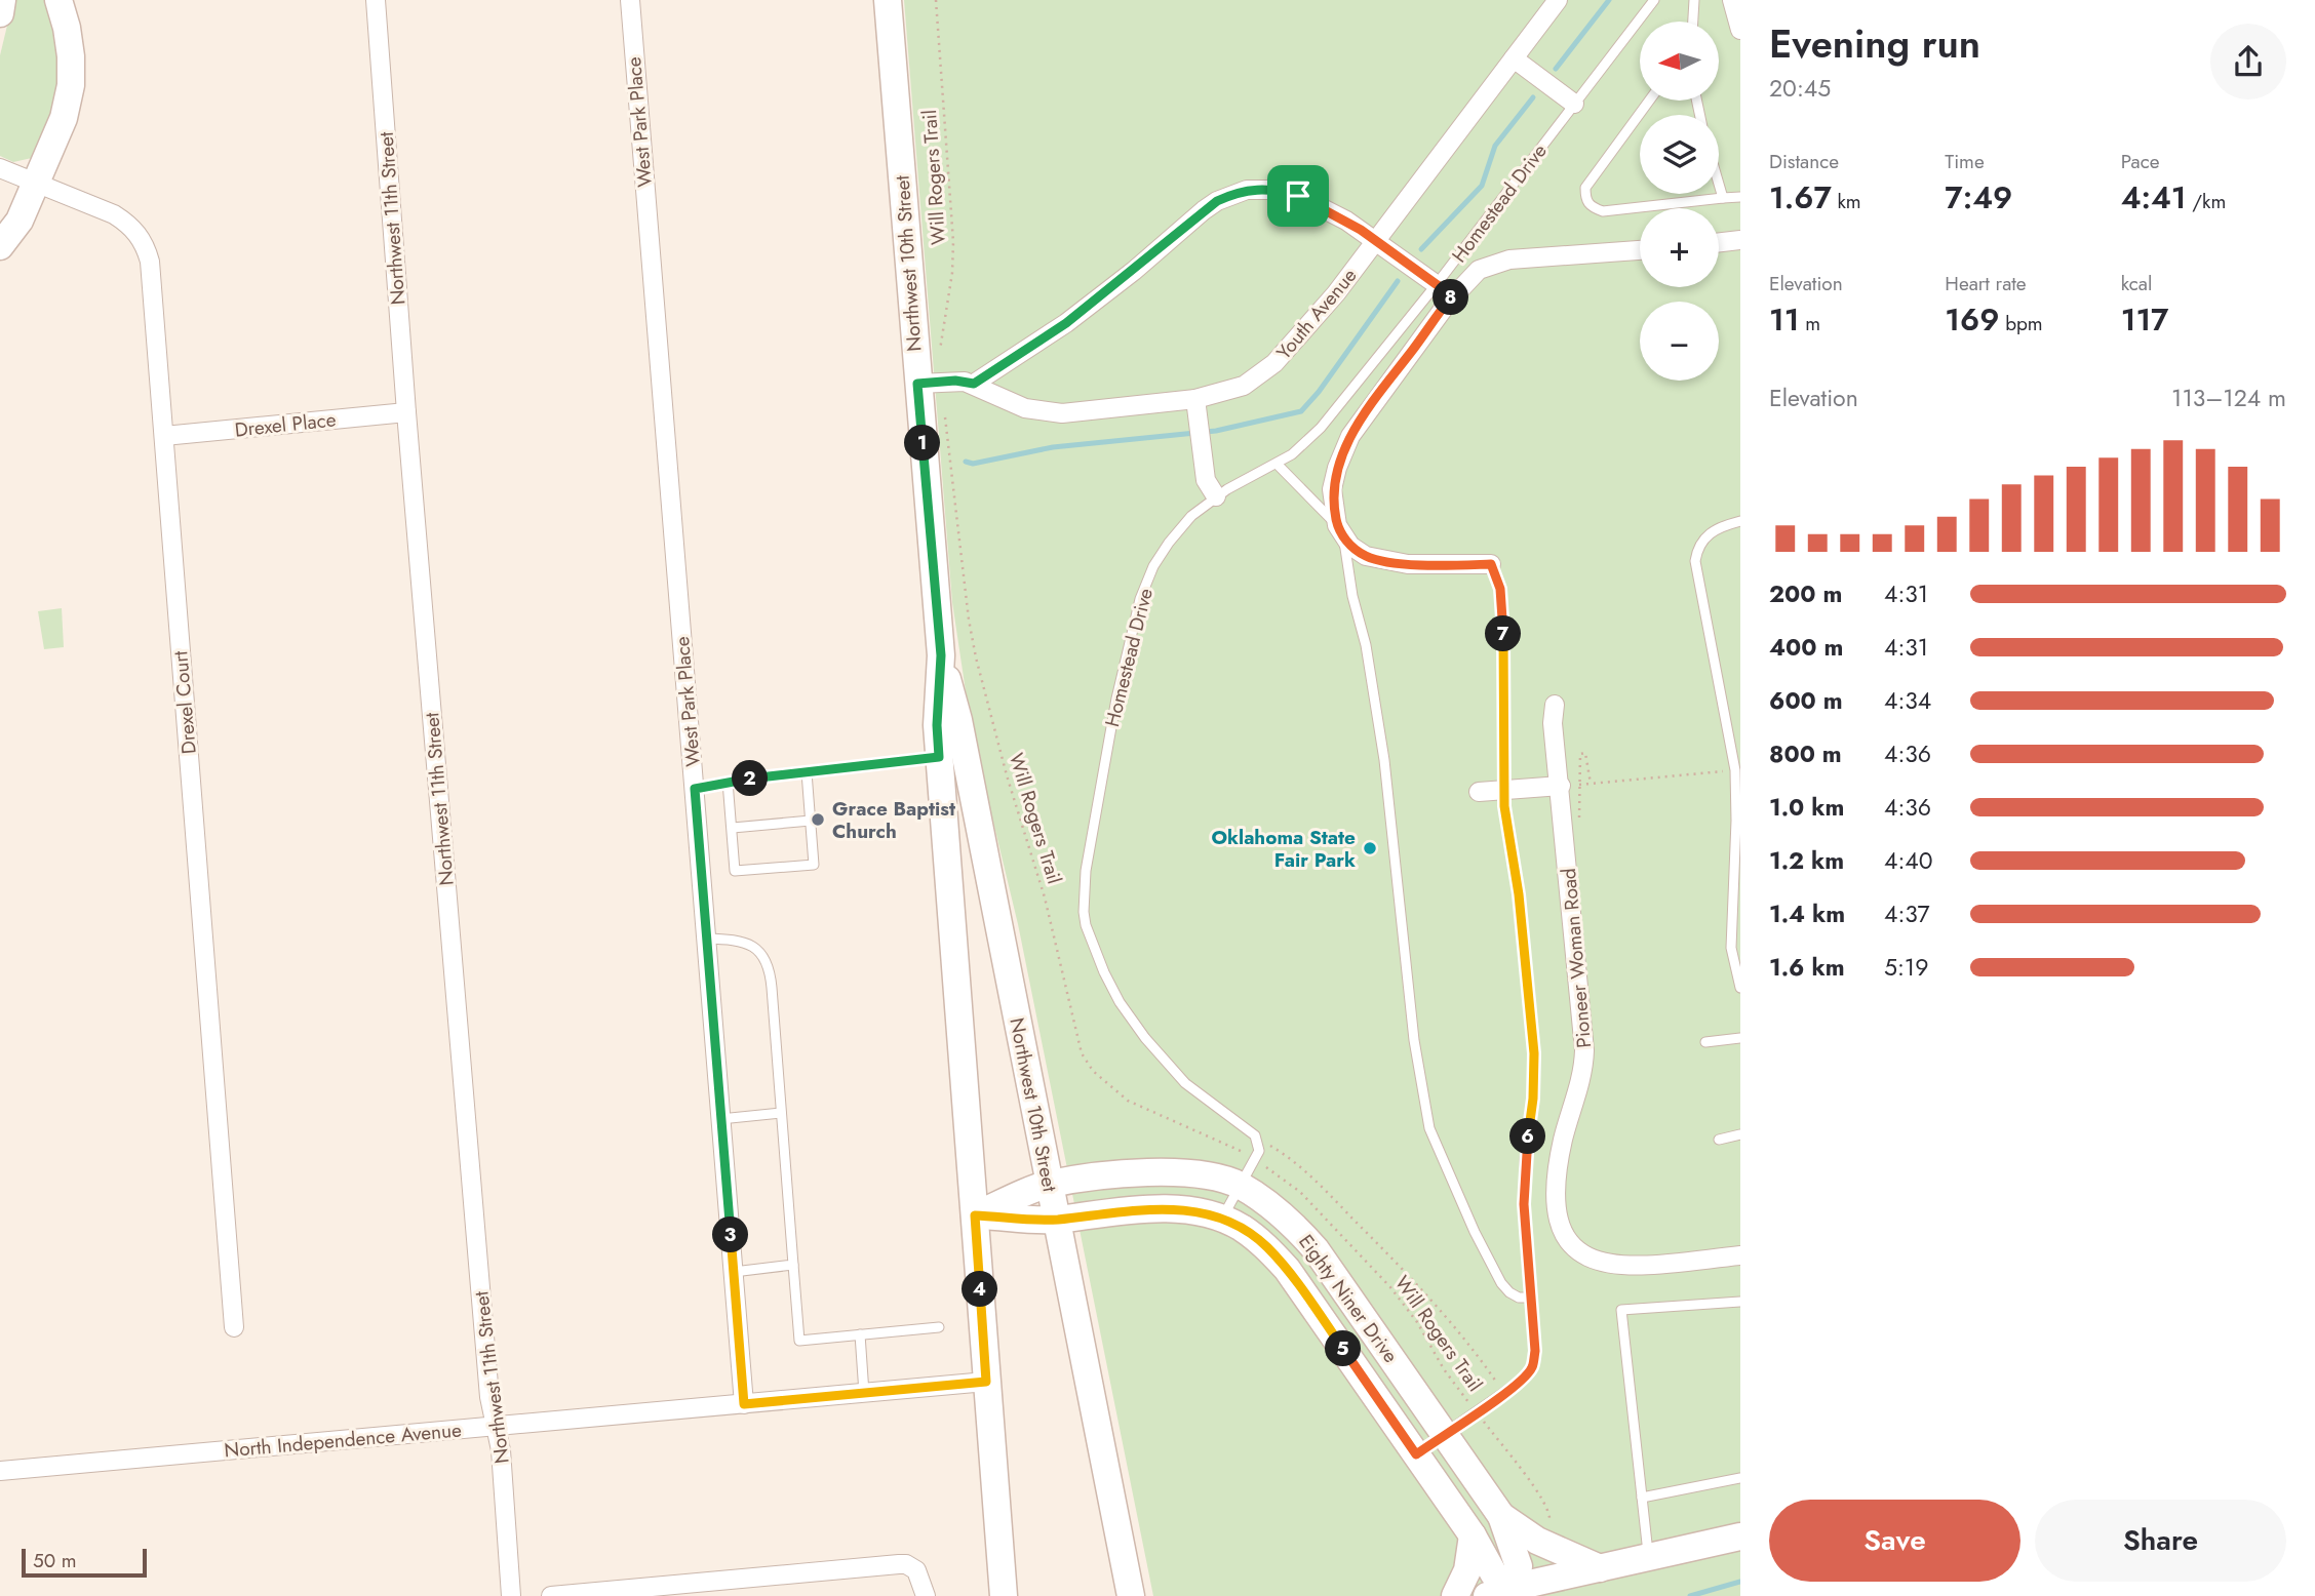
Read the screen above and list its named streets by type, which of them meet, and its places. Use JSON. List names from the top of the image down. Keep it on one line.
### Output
{"streets":{"main road":["Northwest 10th Street","Eighty Niner Drive"],"street":["West Park Place","Northwest 11th Street","Youth Avenue","Drexel Place","Drexel Court","Pioneer Woman Road","North Independence Avenue"],"lane":["Homestead Drive"],"path":["Will Rogers Trail"]},"crossings":[["West Park Place","North Independence Avenue"],["Northwest 11th Street","Drexel Place"],["Northwest 11th Street","North Independence Avenue"],["Northwest 10th Street","Youth Avenue"],["Northwest 10th Street","Eighty Niner Drive"],["Northwest 10th Street","North Independence Avenue"],["Drexel Place","Drexel Court"]],"places":["Grace Baptist Church","Oklahoma State Fair Park"],"scale_bar":"50 m","north":"left","page":{"heading":["Evening run","20:45"],"map_buttons":["+","−"],"stats":[["Distance","1.67 km"],["Time","7:49"],["Pace","4:41 /km"],["Elevation","11 m"],["Heart rate","169 bpm"],["kcal","117"]],"pins":["8","1","7","2","6","3","4","5"],"chart":["Elevation","113–124 m"],"list":[{"name":"200 m","note":"4:31"},{"name":"400 m","note":"4:31"},{"name":"600 m","note":"4:34"},{"name":"800 m","note":"4:36"},{"name":"1.0 km","note":"4:36"},{"name":"1.2 km","note":"4:40"},{"name":"1.4 km","note":"4:37"},{"name":"1.6 km","note":"5:19"}],"buttons":["Save","Share"],"scale":"50 m"}}
